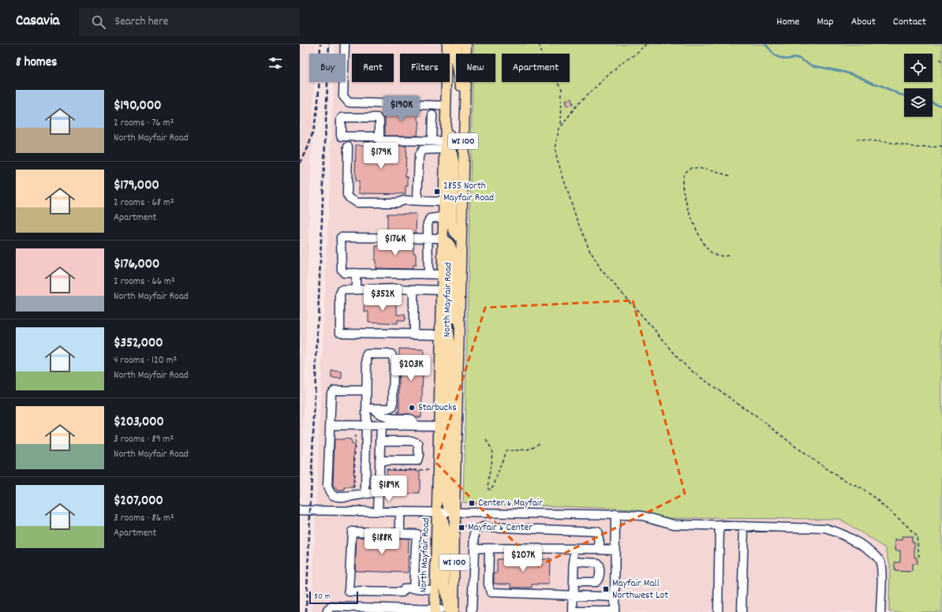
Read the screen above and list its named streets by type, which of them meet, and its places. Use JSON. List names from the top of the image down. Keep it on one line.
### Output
{"streets":{"main road":["WI 100","North Mayfair Road"]},"places":{"transit":["2855 North Mayfair Road","Center & Mayfair","Mayfair & Center","Mayfair Mall Northwest Lot"],"other":["Starbucks"]},"scale_bar":"50 m","page":{"header":"Casavia","search":"Search here","nav":["Home","Map","About","Contact"],"heading":"8 homes","chip":["Buy","Rent","Filters","New","Apartment"],"list":[{"name":"$190,000","note":"2 rooms · 76 m² · North Mayfair Road"},{"name":"$179,000","note":"2 rooms · 68 m² · Apartment"},{"name":"$176,000","note":"2 rooms · 66 m² · North Mayfair Road"},{"name":"$352,000","note":"4 rooms · 120 m² · North Mayfair Road"},{"name":"$203,000","note":"3 rooms · 89 m² · North Mayfair Road"},{"name":"$207,000","note":"3 rooms · 86 m² · Apartment"}],"price":["$190K","$179K","$176K","$352K","$203K","$189K","$188K","$207K"],"scale":"50 m"}}
